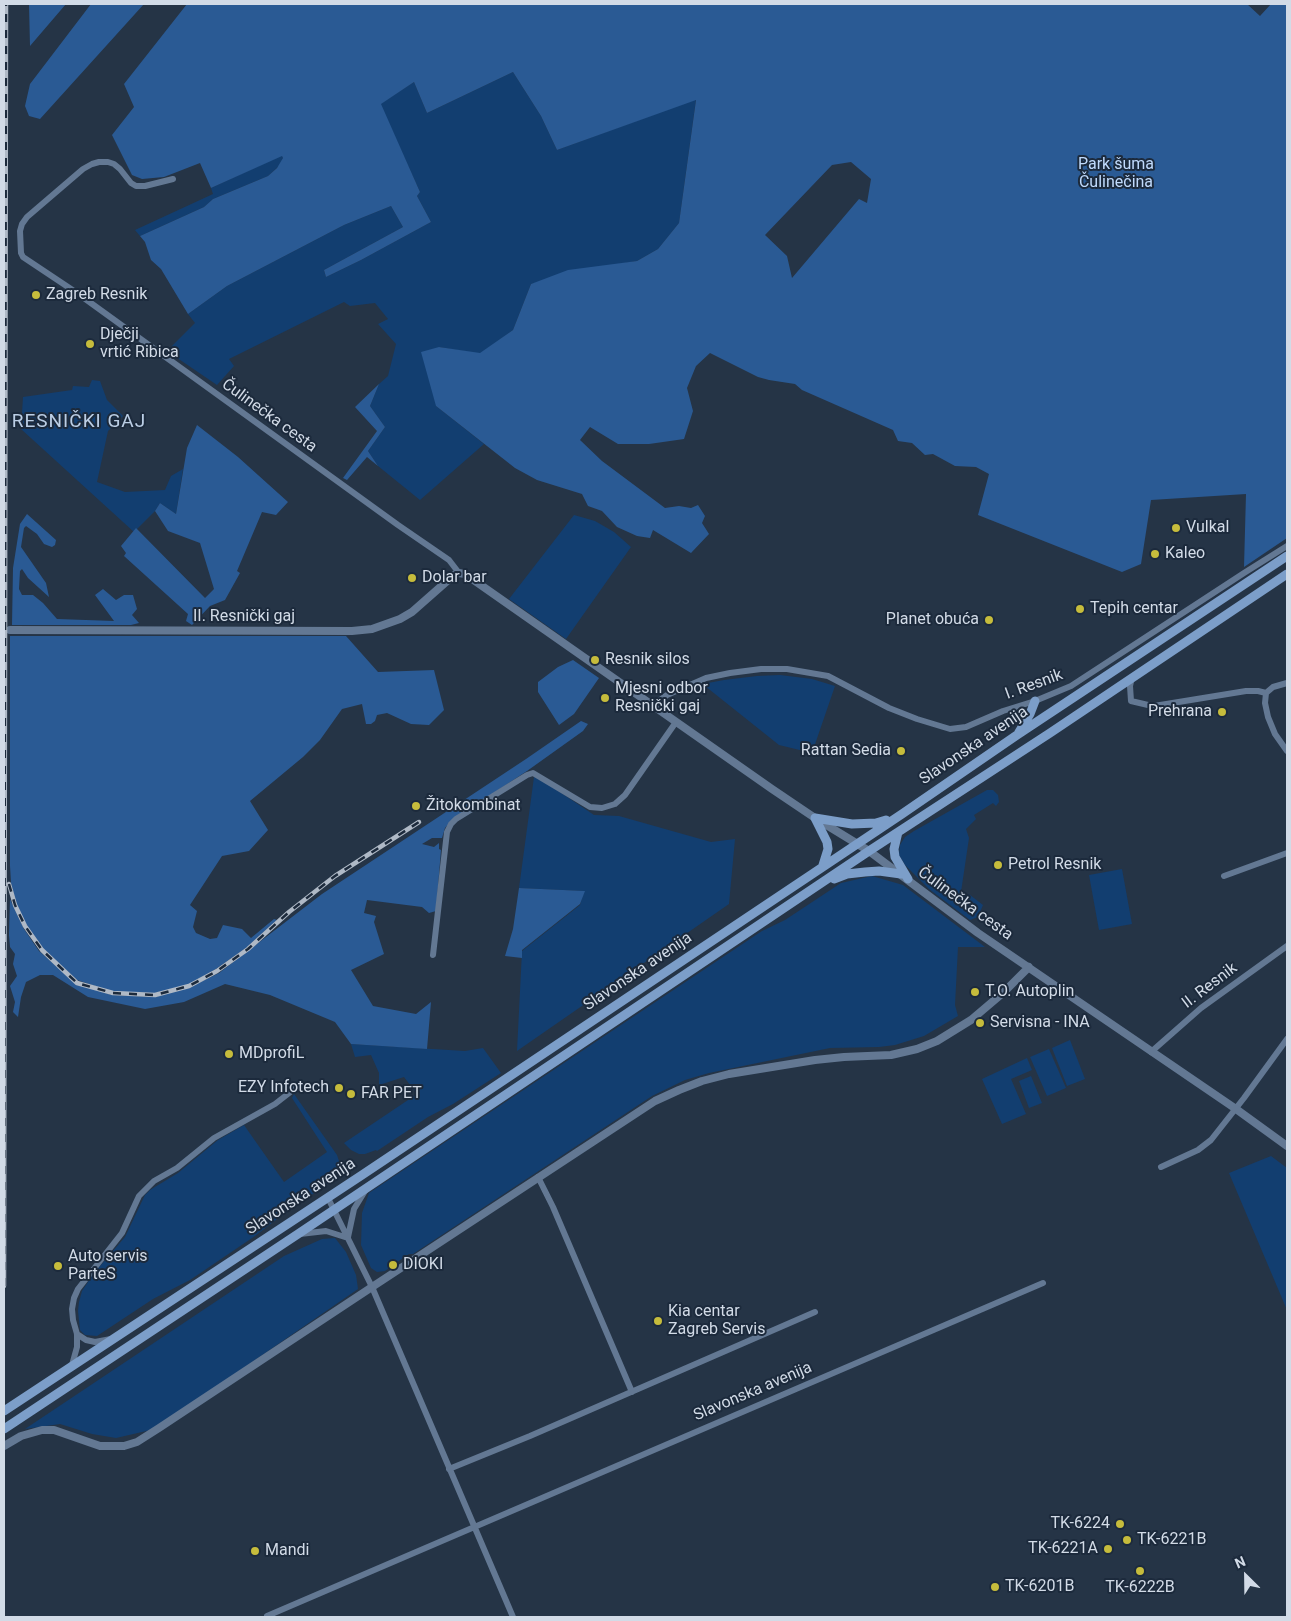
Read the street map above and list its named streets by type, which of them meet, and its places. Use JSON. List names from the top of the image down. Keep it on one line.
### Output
{"streets":{"main road":["Slavonska avenija"],"street":["Čulinečka cesta","II. Resnički gaj","I. Resnik","II. Resnik"]},"crossings":[["Čulinečka cesta","II. Resnički gaj"],["Čulinečka cesta","I. Resnik"],["Čulinečka cesta","Slavonska avenija"],["Čulinečka cesta","II. Resnik"]],"districts":["RESNIČKI GAJ"],"parks":["Park šuma Čulinečina"],"places":["Zagreb Resnik","Dječji vrtić Ribica","Vulkal","Kaleo","Dolar bar","Tepih centar","Planet obuća","Resnik silos","Mjesni odbor Resnički gaj","Prehrana","Rattan Sedia","Žitokombinat","Petrol Resnik","T.O. Autoplin","Servisna - INA","MDprofiL","EZY Infotech","FAR PET","DIOKI","Auto servis ParteS","Kia centar Zagreb Servis","TK-6224","TK-6221B","TK-6221A","Mandi","TK-6222B","TK-6201B"],"north":"top left"}
